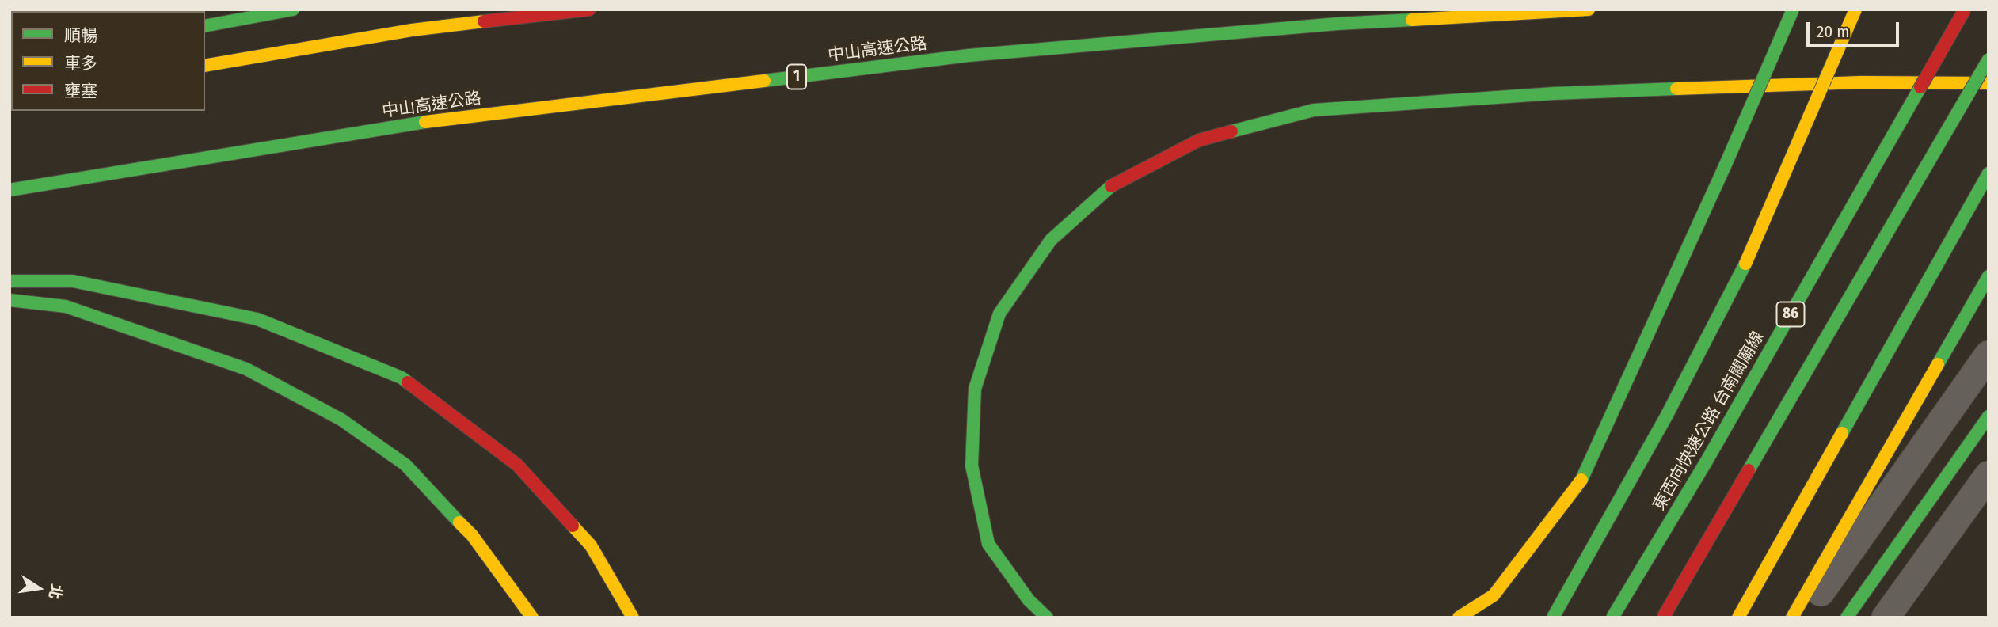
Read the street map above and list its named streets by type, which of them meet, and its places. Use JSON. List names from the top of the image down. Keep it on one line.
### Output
{"streets":{"highway":["中山高速公路","1","86","東西向快速公路 台南關廟線"]},"legend":["順暢","車多","壅塞"],"scale_bar":"20 m","north":"right"}
